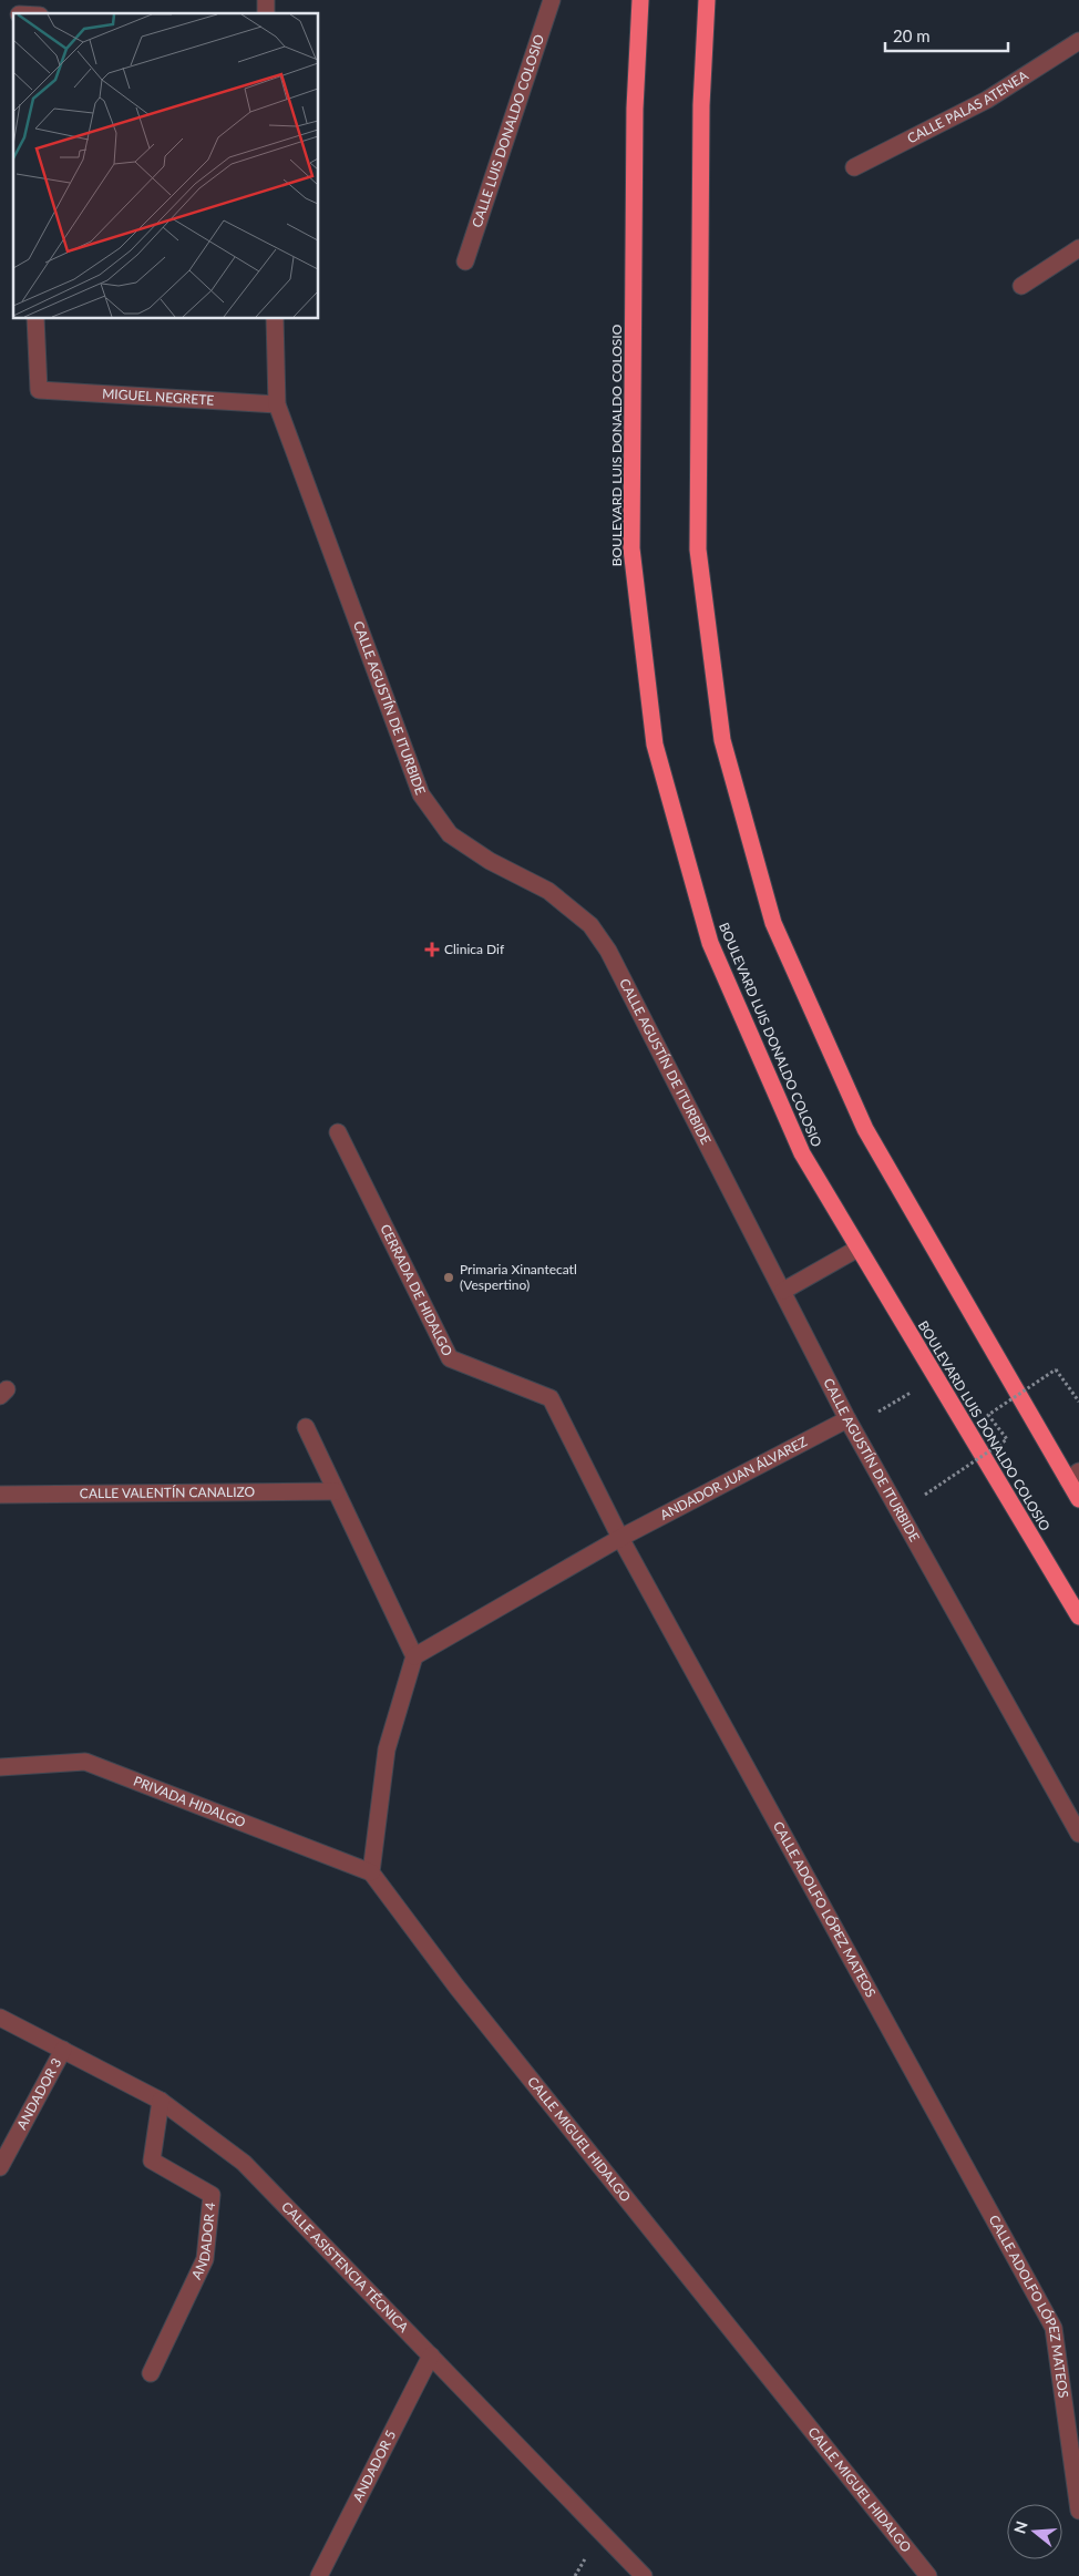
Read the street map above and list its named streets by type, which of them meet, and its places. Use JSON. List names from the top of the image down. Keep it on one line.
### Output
{"streets":{"highway":["BOULEVARD LUIS DONALDO COLOSIO"],"street":["CALLE PALAS ATENEA","CALLE LUIS DONALDO COLOSIO","MIGUEL NEGRETE","CALLE AGUSTÍN DE ITURBIDE","CERRADA DE HIDALGO","ANDADOR JUAN ÁLVAREZ","CALLE VALENTÍN CANALIZO","PRIVADA HIDALGO","CALLE ADOLFO LÓPEZ MATEOS","ANDADOR 3","CALLE MIGUEL HIDALGO","ANDADOR 4","CALLE ASISTENCIA TÉCNICA","ANDADOR 5"]},"crossings":[["MIGUEL NEGRETE","CALLE AGUSTÍN DE ITURBIDE"],["CALLE AGUSTÍN DE ITURBIDE","ANDADOR JUAN ÁLVAREZ"],["CERRADA DE HIDALGO","ANDADOR JUAN ÁLVAREZ"],["CERRADA DE HIDALGO","CALLE ADOLFO LÓPEZ MATEOS"],["ANDADOR JUAN ÁLVAREZ","CALLE ADOLFO LÓPEZ MATEOS"],["PRIVADA HIDALGO","CALLE MIGUEL HIDALGO"],["ANDADOR 3","CALLE ASISTENCIA TÉCNICA"],["ANDADOR 4","CALLE ASISTENCIA TÉCNICA"],["CALLE ASISTENCIA TÉCNICA","ANDADOR 5"]],"places":{"health":["Clinica Dif"],"other":["Primaria Xinantecatl (Vespertino)"]},"scale_bar":"20 m","north":"left"}
